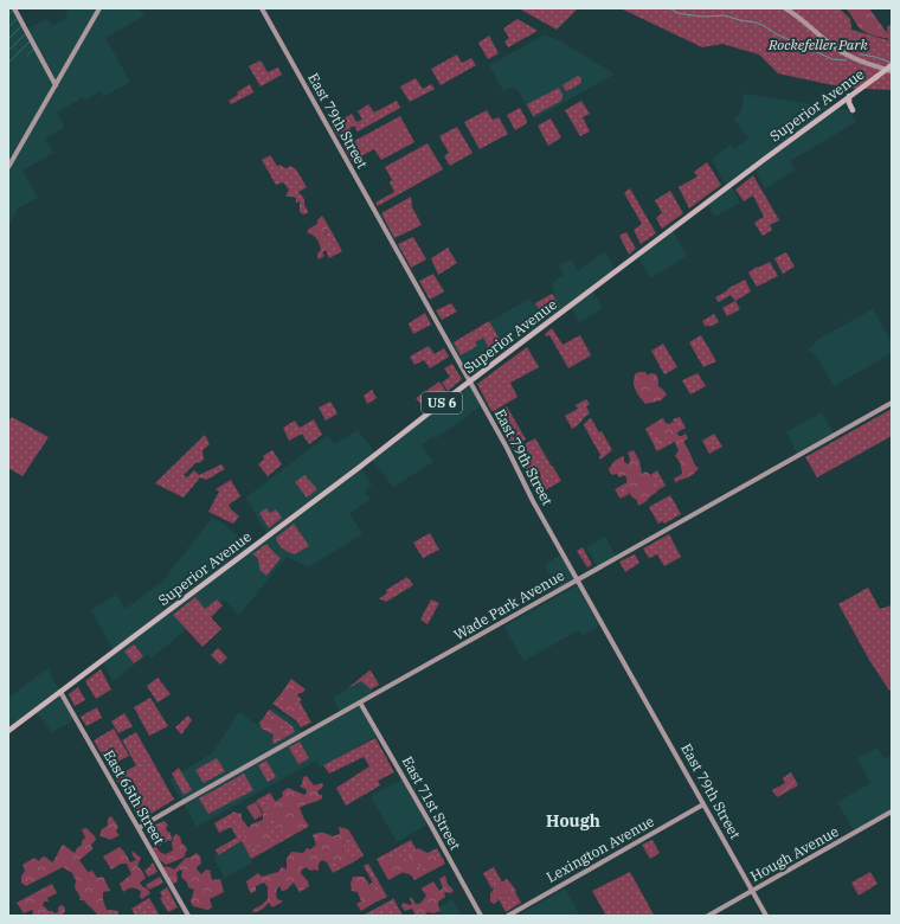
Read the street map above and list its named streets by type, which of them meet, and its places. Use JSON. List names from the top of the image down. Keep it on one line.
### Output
{"streets":{"main road":["Superior Avenue","US 6"],"street":["East 79th Street","Wade Park Avenue","East 65th Street","East 71st Street","Lexington Avenue","Hough Avenue"]},"crossings":[["Superior Avenue","East 79th Street"],["Superior Avenue","East 65th Street"],["East 79th Street","Wade Park Avenue"],["East 79th Street","Lexington Avenue"],["East 79th Street","Hough Avenue"],["Wade Park Avenue","East 65th Street"],["Wade Park Avenue","East 71st Street"]],"districts":["Hough"],"parks":["Rockefeller Park"]}
